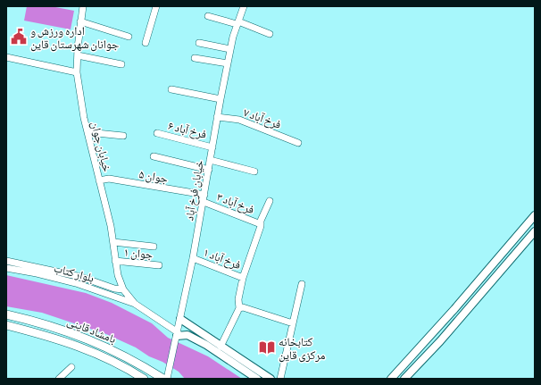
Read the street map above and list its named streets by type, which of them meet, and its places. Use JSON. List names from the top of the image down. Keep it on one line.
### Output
{"streets":{"main road":["بامشاد قاینی"],"street":["فرخ آباد ۷","فرخ آباد ۶","خیابان جوان","جوان ۵","خیابان فرخ آباد","فرخ آباد ۳","جوان ۱","فرخ آباد ۱","بلوار کتاب"]},"crossings":[["فرخ آباد ۷","خیابان فرخ آباد"],["فرخ آباد ۶","خیابان فرخ آباد"],["خیابان جوان","جوان ۵"],["خیابان جوان","جوان ۱"],["خیابان جوان","بلوار کتاب"],["جوان ۵","خیابان فرخ آباد"],["خیابان فرخ آباد","فرخ آباد ۳"],["خیابان فرخ آباد","فرخ آباد ۱"]],"places":{"public building":["اداره ورزش و جوانان شهرستان قاین"],"library":["کتابخانه مرکزی قاین"]}}
